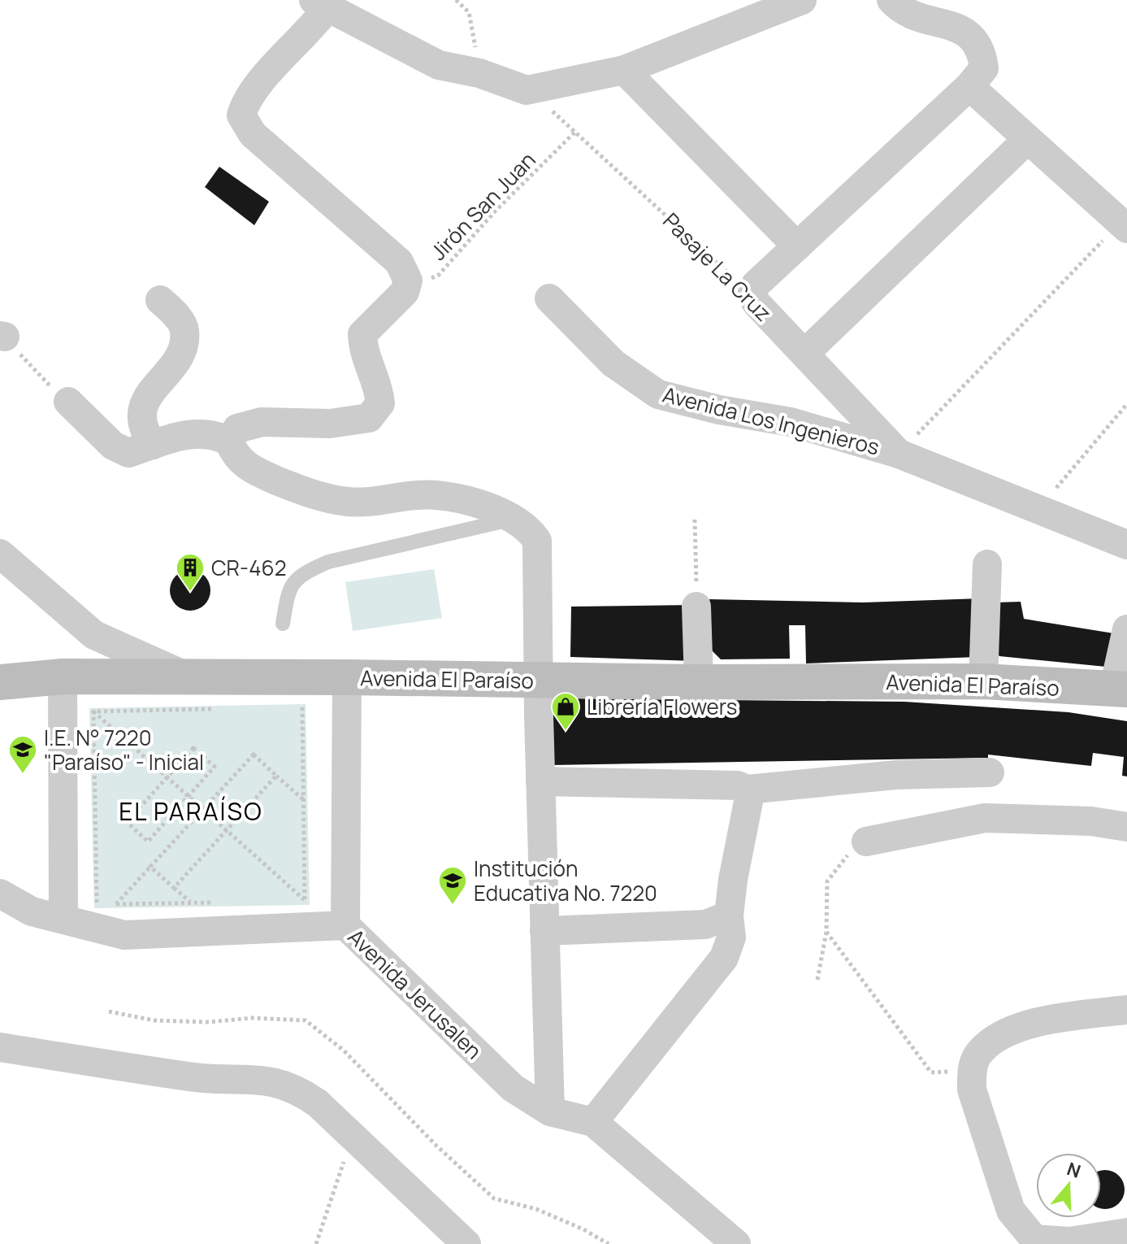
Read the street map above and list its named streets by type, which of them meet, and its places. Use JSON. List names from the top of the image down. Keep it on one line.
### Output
{"streets":{"street":["Pasaje La Cruz","Avenida Los Ingenieros","Avenida El Paraíso","Avenida Jerusalen"],"path":["Jirón San Juan"]},"crossings":[["Jirón San Juan","Pasaje La Cruz"],["Pasaje La Cruz","Avenida Los Ingenieros"]],"districts":["EL PARAÍSO"],"places":{"building":["CR-462"],"shop":["Librería Flowers"],"school or university":["I.E. N° 7220 \"Paraíso\" - Inicial","Institución Educativa No. 7220"]},"north":"top"}
